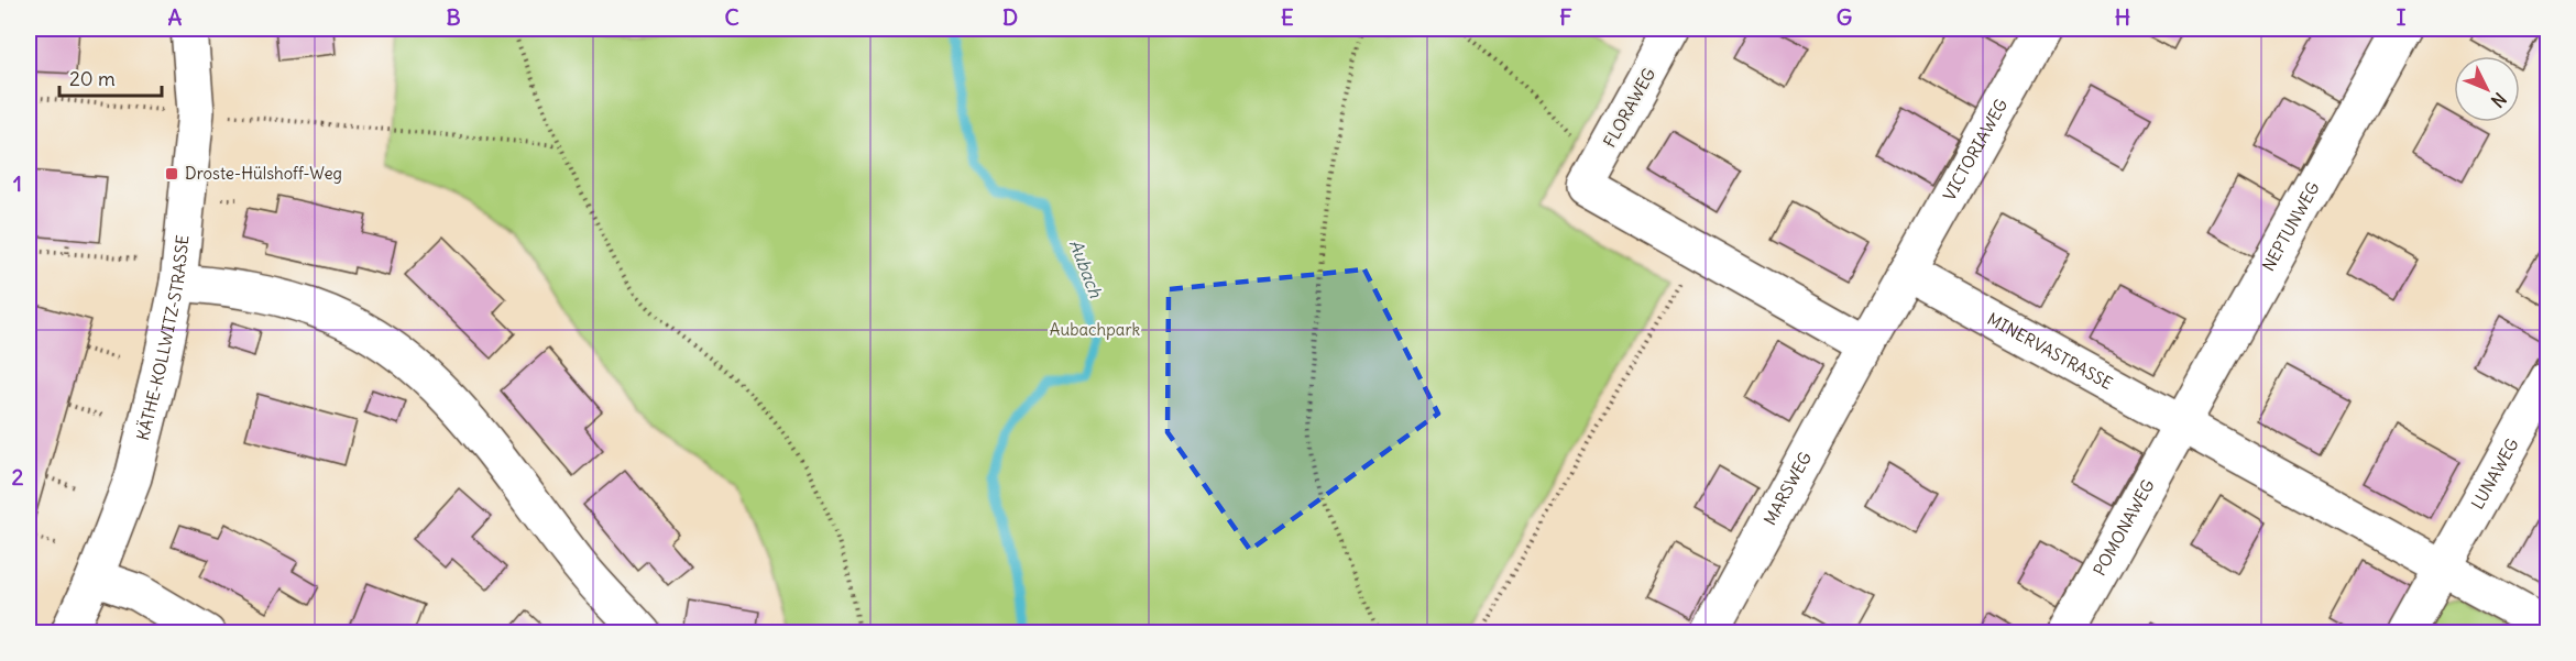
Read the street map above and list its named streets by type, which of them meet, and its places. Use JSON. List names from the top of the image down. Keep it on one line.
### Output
{"streets":{"street":["FLORAWEG","VICTORIAWEG","NEPTUNWEG","KÄTHE-KOLLWITZ-STRASSE","MINERVASTRASSE","LUNAWEG","MARSWEG","POMONAWEG"]},"crossings":[["VICTORIAWEG","MINERVASTRASSE"],["NEPTUNWEG","MINERVASTRASSE"],["NEPTUNWEG","POMONAWEG"],["MINERVASTRASSE","LUNAWEG"],["MINERVASTRASSE","POMONAWEG"]],"water":["Aubach"],"parks":["Aubachpark"],"places":{"transit":["Droste-Hülshoff-Weg"]},"scale_bar":"20 m","north":"bottom right","grid":{"columns":["A","B","C","D","E","F","G","H","I"],"rows":["1","2"]}}
